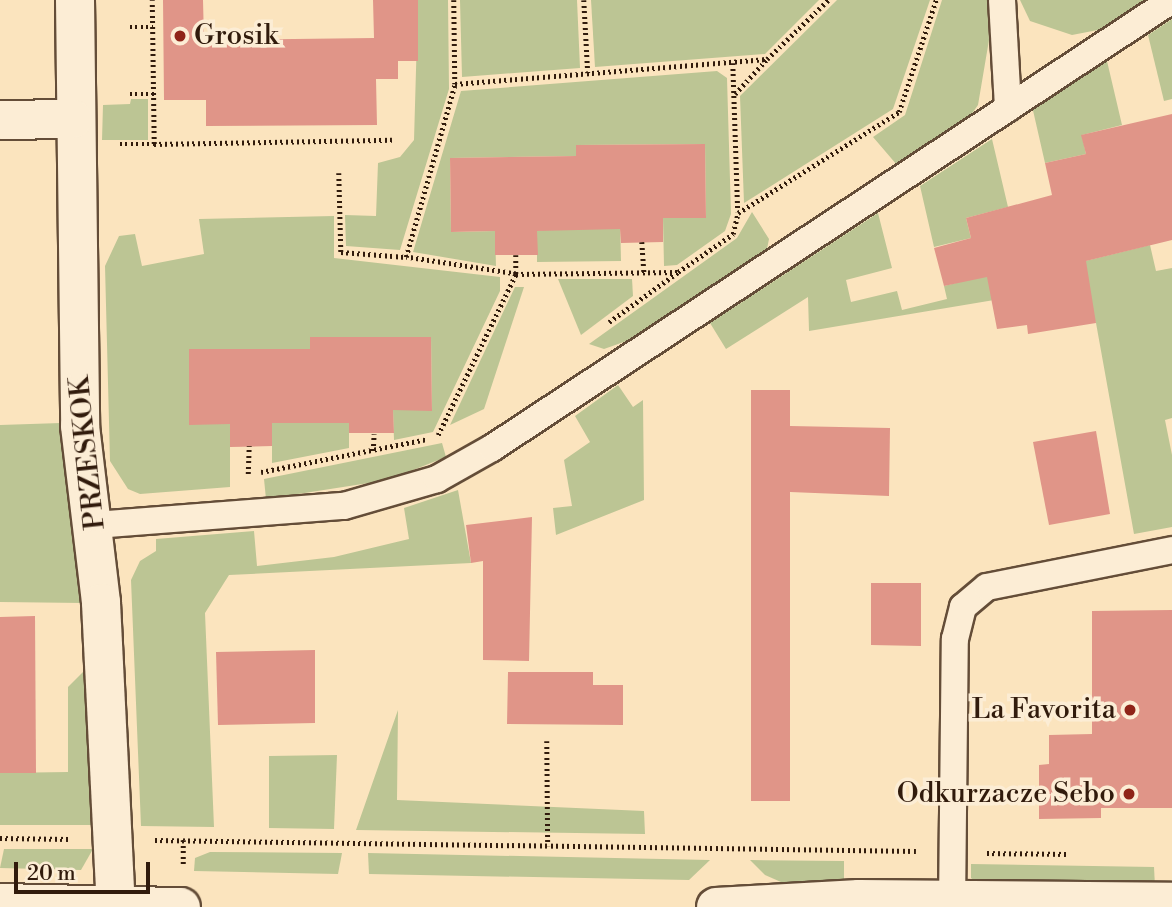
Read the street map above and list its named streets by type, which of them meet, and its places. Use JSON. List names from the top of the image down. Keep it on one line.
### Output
{"streets":{"street":["PRZESKOK"]},"places":["Grosik","La Favorita","Odkurzacze Sebo"],"scale_bar":"20 m"}
